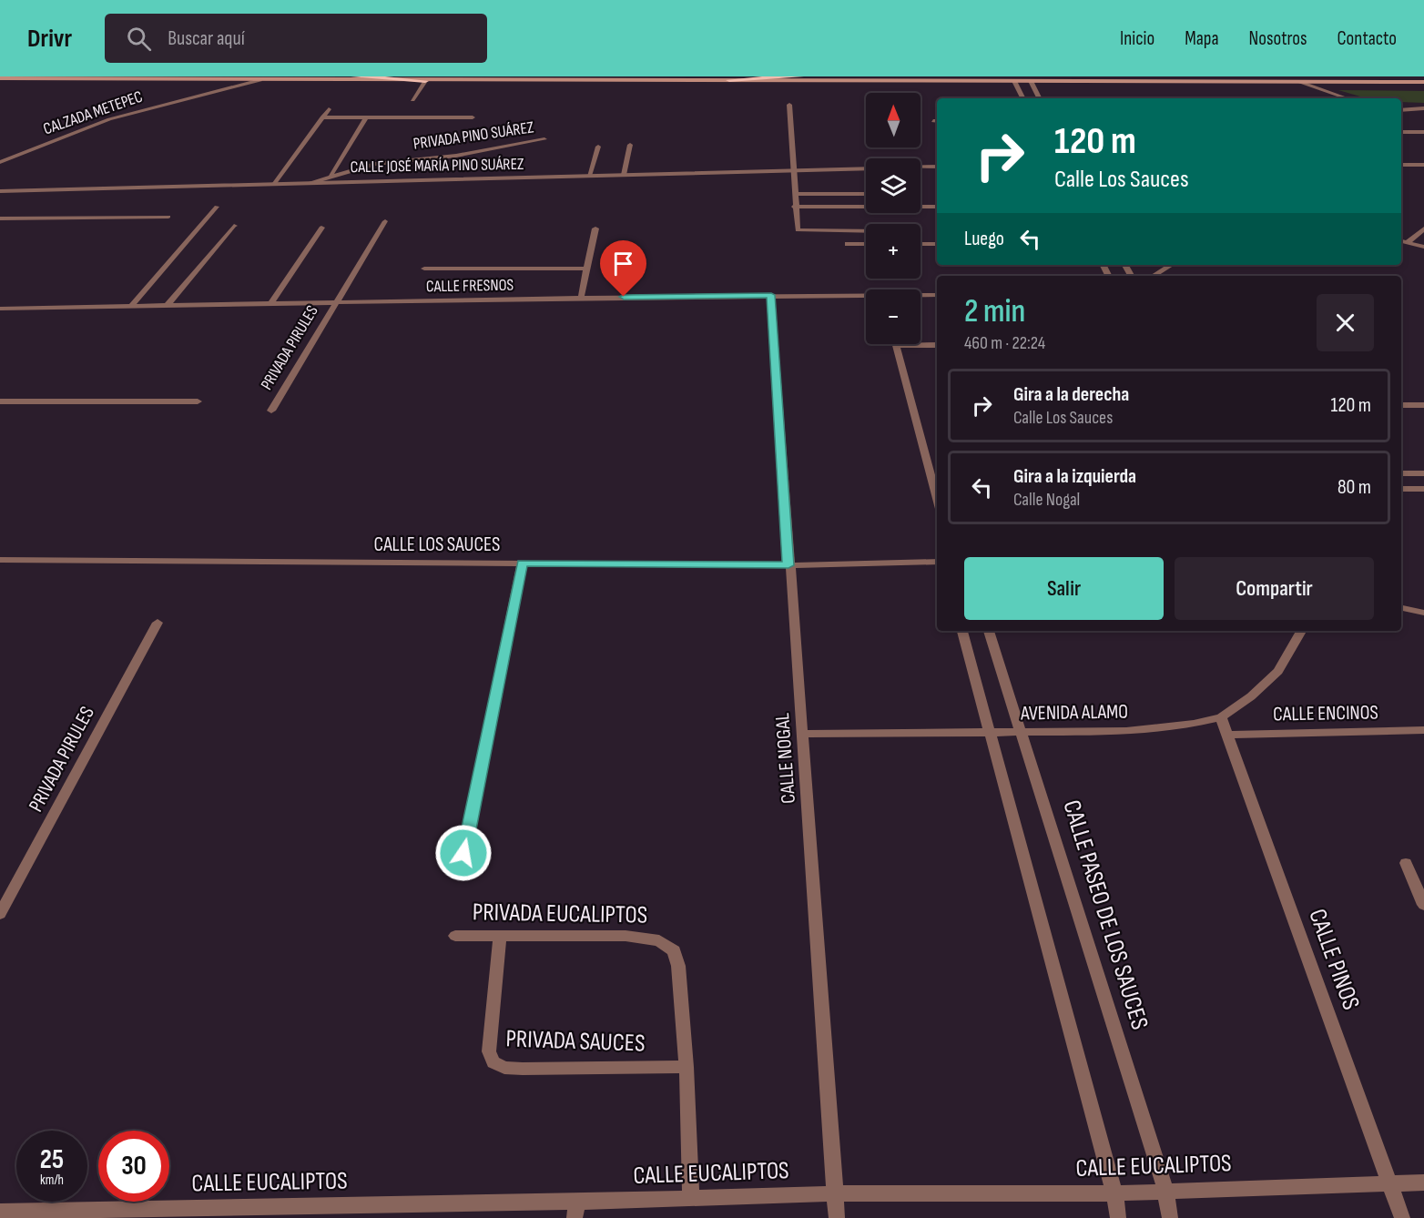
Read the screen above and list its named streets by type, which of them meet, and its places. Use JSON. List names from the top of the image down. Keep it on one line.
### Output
{"streets":{"street":["CALZADA METEPEC","PRIVADA PINO SUÁREZ","CALLE JOSÉ MARÍA PINO SUÁREZ","CALLE FRESNOS","PRIVADA PIRULES","CALLE LOS SAUCES","AVENIDA ALAMO","CALLE ENCINOS","CALLE NOGAL","PRIVADA EUCALIPTOS","CALLE PASEO DE LOS SAUCES","CALLE PINOS","PRIVADA SAUCES","CALLE EUCALIPTOS"]},"crossings":[["PRIVADA PINO SUÁREZ","CALLE JOSÉ MARÍA PINO SUÁREZ"],["CALLE FRESNOS","PRIVADA PIRULES"],["CALLE FRESNOS","CALLE NOGAL"],["CALLE LOS SAUCES","CALLE NOGAL"],["AVENIDA ALAMO","CALLE NOGAL"],["AVENIDA ALAMO","CALLE PASEO DE LOS SAUCES"],["AVENIDA ALAMO","CALLE PINOS"],["CALLE ENCINOS","CALLE PINOS"],["CALLE NOGAL","CALLE EUCALIPTOS"],["PRIVADA EUCALIPTOS","PRIVADA SAUCES"],["PRIVADA EUCALIPTOS","CALLE EUCALIPTOS"],["CALLE PASEO DE LOS SAUCES","CALLE EUCALIPTOS"],["CALLE PINOS","CALLE EUCALIPTOS"]],"north":"top","page":{"header":"Drivr","search":"Buscar aquí","nav":["Inicio","Mapa","Nosotros","Contacto"],"map_buttons":["+","−"],"turn":["120 m","Calle Los Sauces"],"then":"Luego","heading":["2 min","460 m · 22:24"],"list":[{"name":"Gira a la derecha","note":"Calle Los Sauces","value":"120 m"},{"name":"Gira a la izquierda","note":"Calle Nogal","value":"80 m"}],"buttons":["Salir","Compartir"],"speed":"25 km/h","limit":"30"}}
